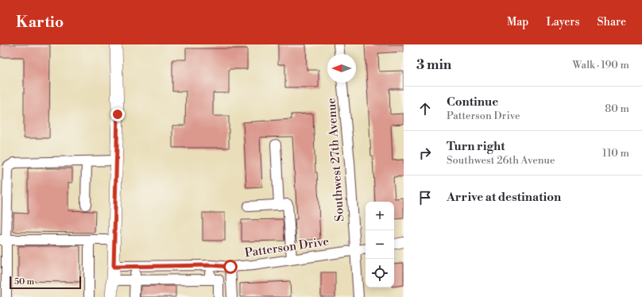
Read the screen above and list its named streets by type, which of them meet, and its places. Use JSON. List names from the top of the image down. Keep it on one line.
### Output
{"streets":{"street":["Southwest 27th Avenue","Patterson Drive"]},"crossings":[["Southwest 27th Avenue","Patterson Drive"]],"scale_bar":"50 m","north":"left","page":{"header":"Kartio","nav":["Map","Layers","Share"],"heading":["3 min","Walk · 190 m"],"list":[["Continue","Patterson Drive","80 m"],["Turn right","Southwest 26th Avenue","110 m"],"Arrive at destination"],"map_buttons":["+","−"],"scale":"50 m"}}
